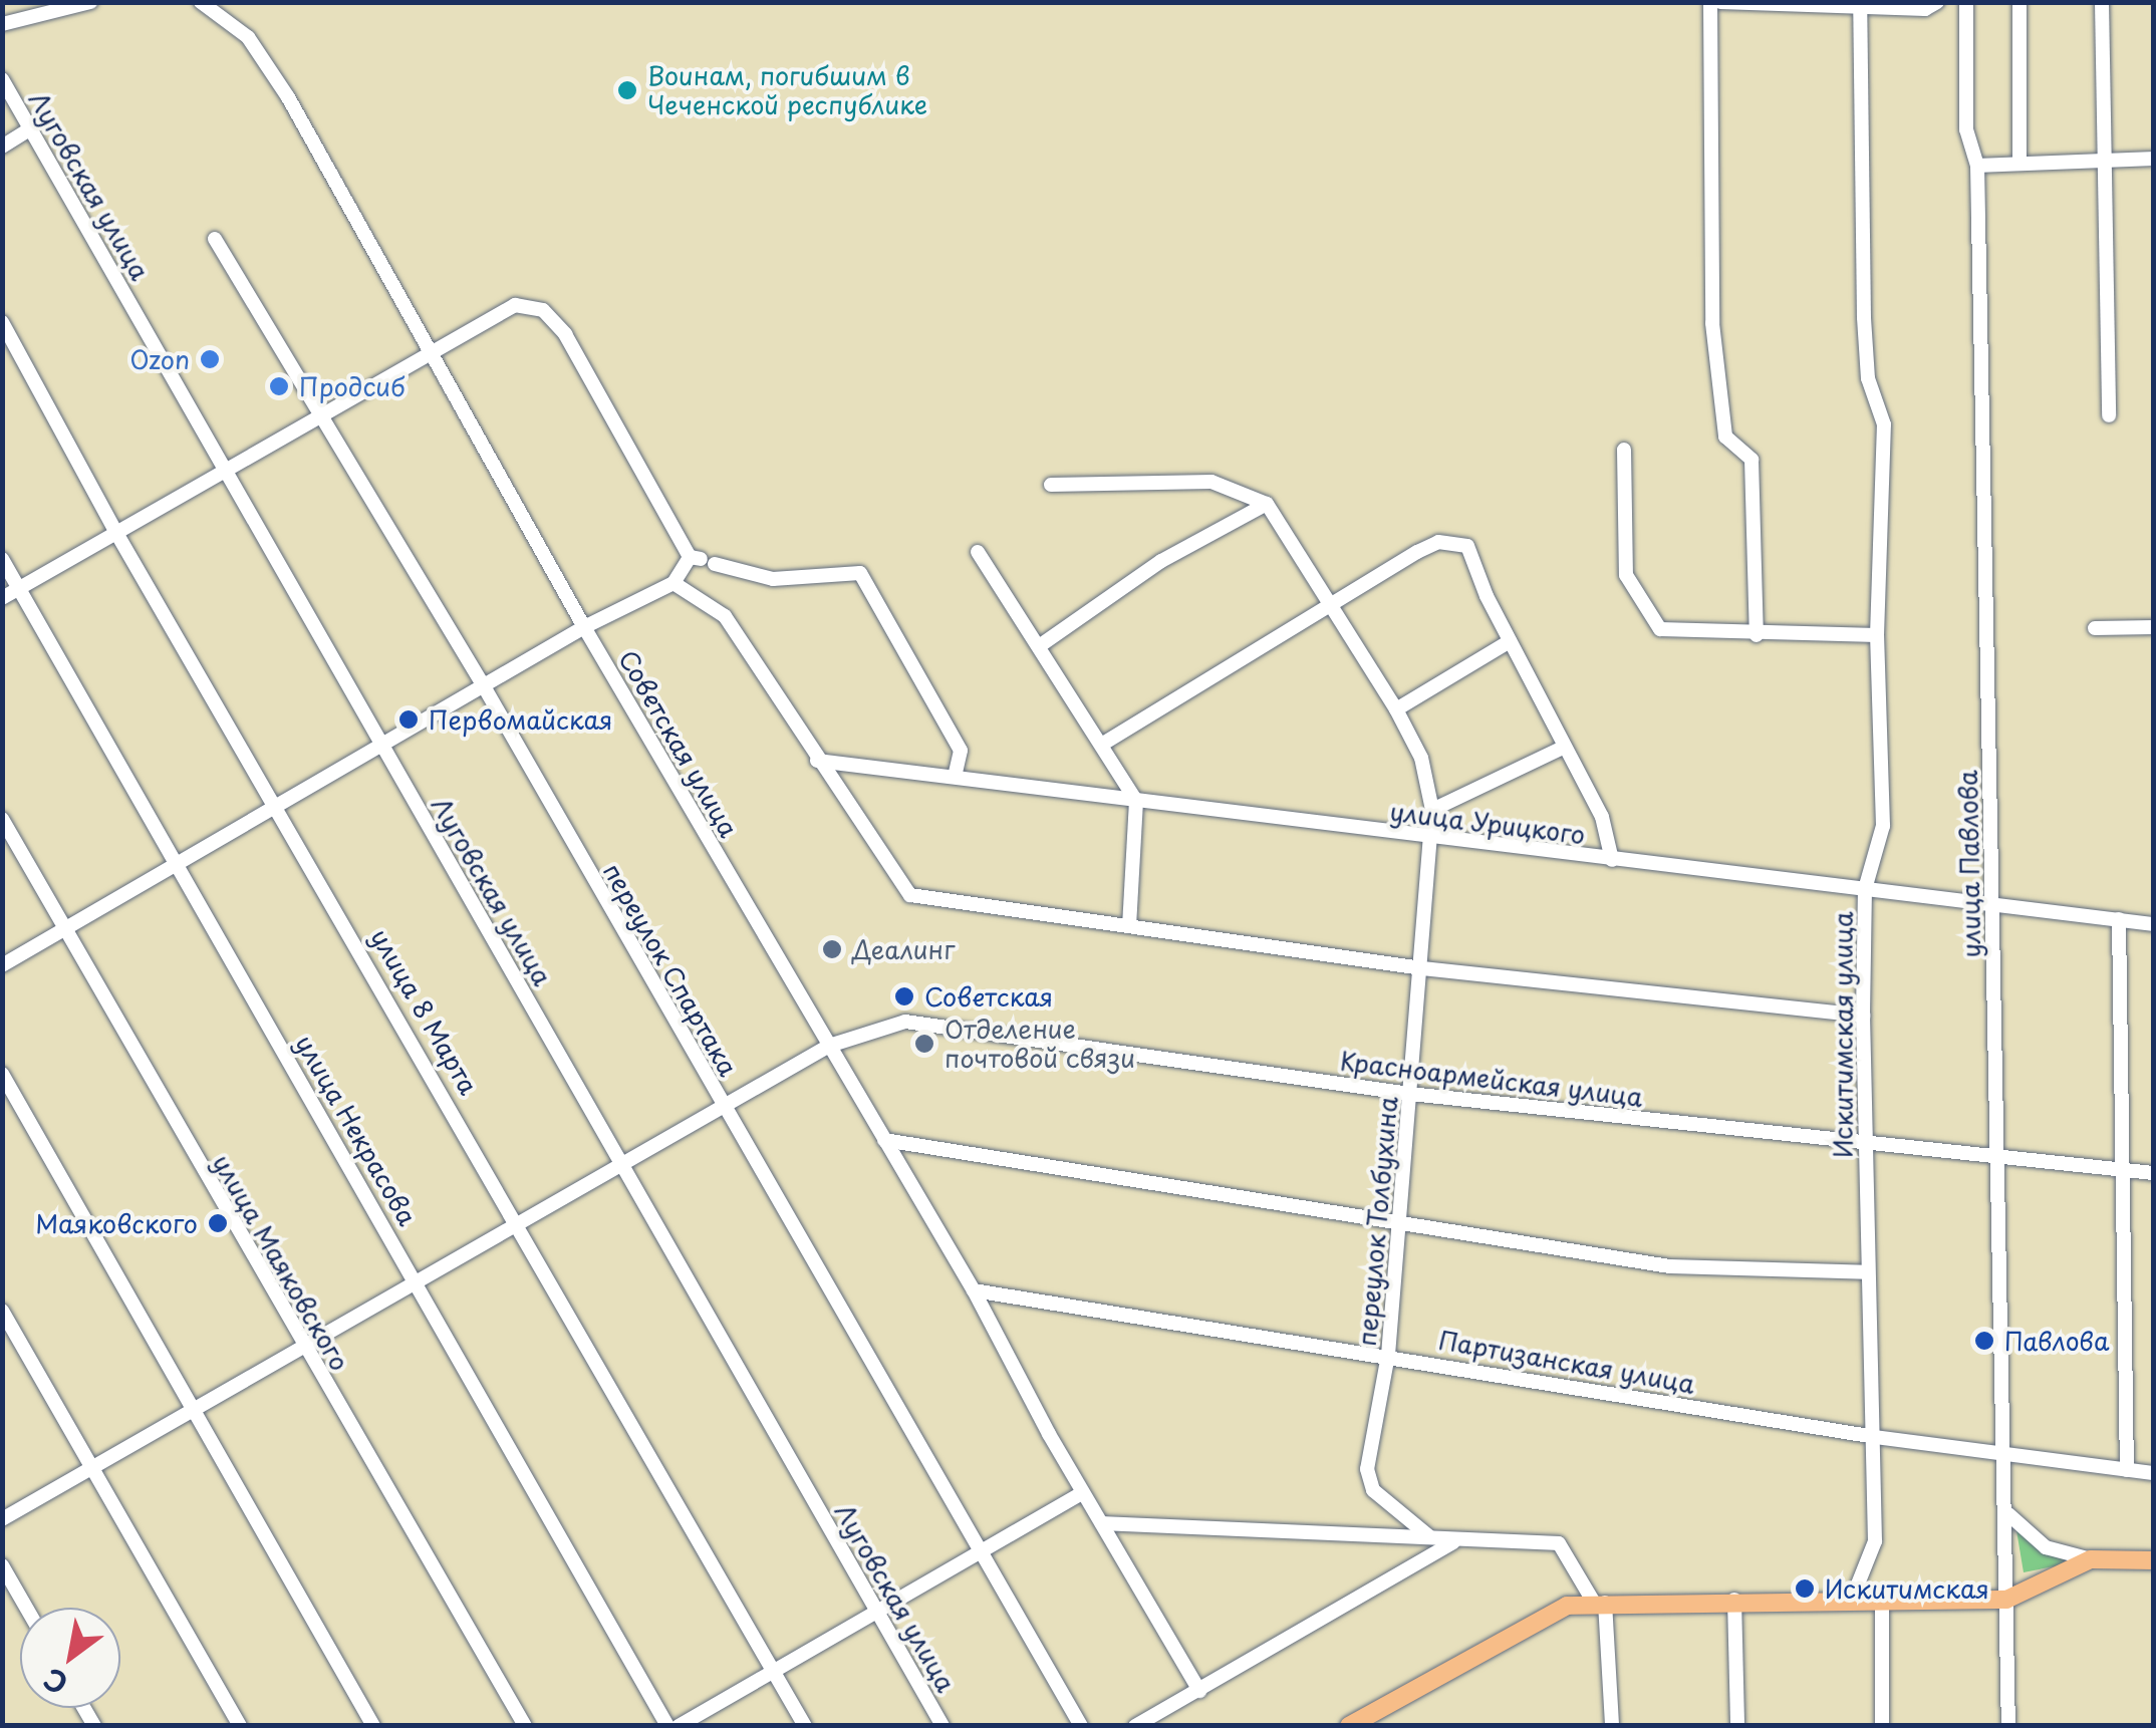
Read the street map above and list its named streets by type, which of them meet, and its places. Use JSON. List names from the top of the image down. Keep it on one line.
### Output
{"streets":{"street":["Луговская улица","Советская улица","улица Урицкого","улица Павлова","переулок Спартака","улица 8 Марта","Искитимская улица","Красноармейская улица","улица Некрасова","переулок Толбухина","улица Маяковского","Партизанская улица"]},"crossings":[["Луговская улица","Красноармейская улица"],["Советская улица","Красноармейская улица"],["Советская улица","Партизанская улица"],["улица Урицкого","улица Павлова"],["улица Урицкого","Искитимская улица"],["улица Урицкого","переулок Толбухина"],["улица Павлова","Красноармейская улица"],["улица Павлова","Партизанская улица"],["переулок Спартака","Красноармейская улица"],["улица 8 Марта","Красноармейская улица"],["Искитимская улица","Красноармейская улица"],["Искитимская улица","Партизанская улица"],["Красноармейская улица","улица Некрасова"],["Красноармейская улица","переулок Толбухина"],["Красноармейская улица","улица Маяковского"],["переулок Толбухина","Партизанская улица"]],"places":["Воинам, погибшим в Чеченской республике","Ozon","Продсиб","Первомайская","Деалинг","Советская","Отделение почтовой связи","Маяковского","Павлова","Искитимская"],"north":"bottom left"}
